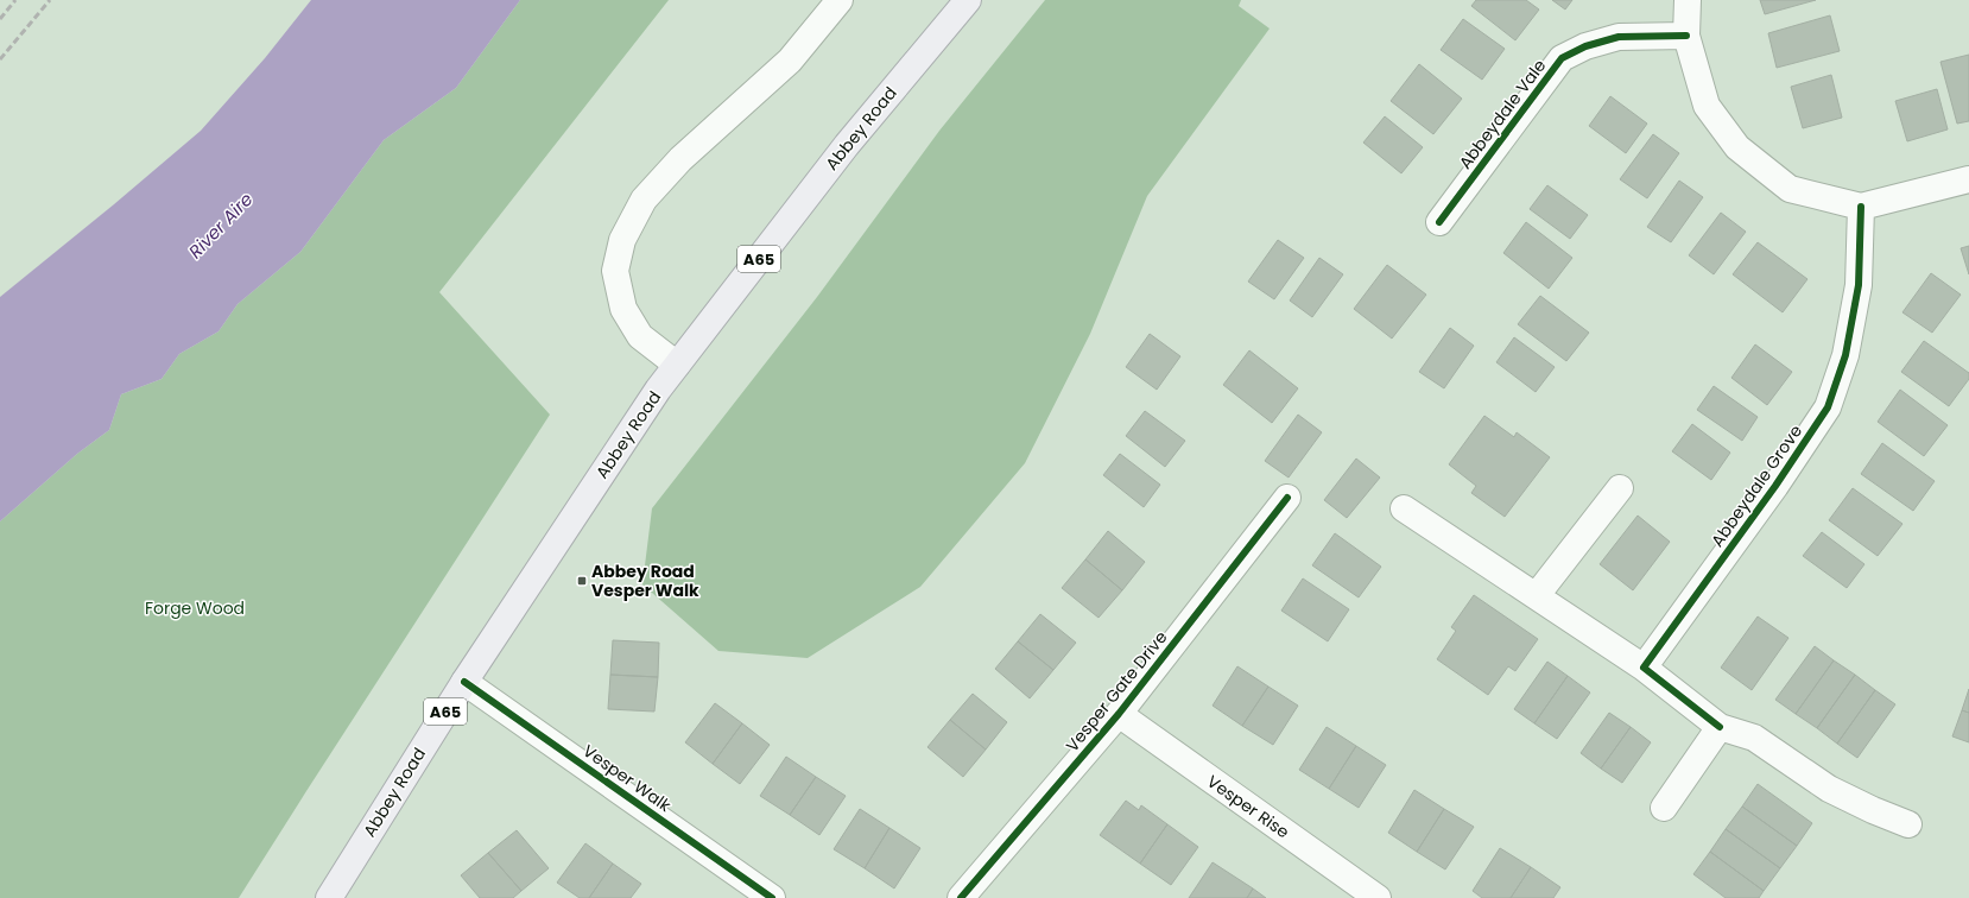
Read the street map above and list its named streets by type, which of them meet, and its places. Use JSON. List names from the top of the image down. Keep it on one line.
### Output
{"streets":{"main road":["Abbey Road","A65"],"street":["Abbeydale Vale","Abbeydale Grove","Vesper Gate Drive","Vesper Walk","Vesper Rise"]},"crossings":[["Abbey Road","Vesper Walk"],["Vesper Gate Drive","Vesper Rise"]],"water":["River Aire"],"parks":["Forge Wood"],"places":{"transit":["Abbey Road Vesper Walk"]}}
